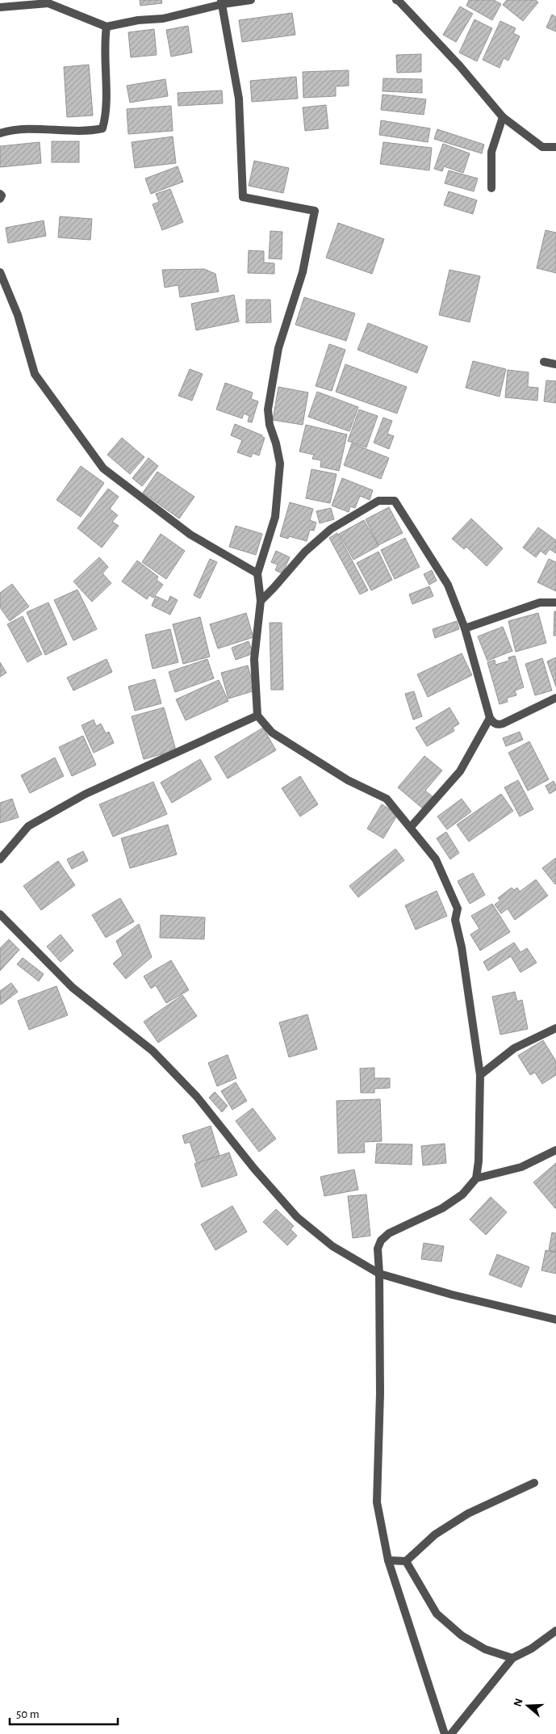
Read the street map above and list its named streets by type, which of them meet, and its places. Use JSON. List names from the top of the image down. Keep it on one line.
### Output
{"scale_bar":"50 m","north":"left"}
